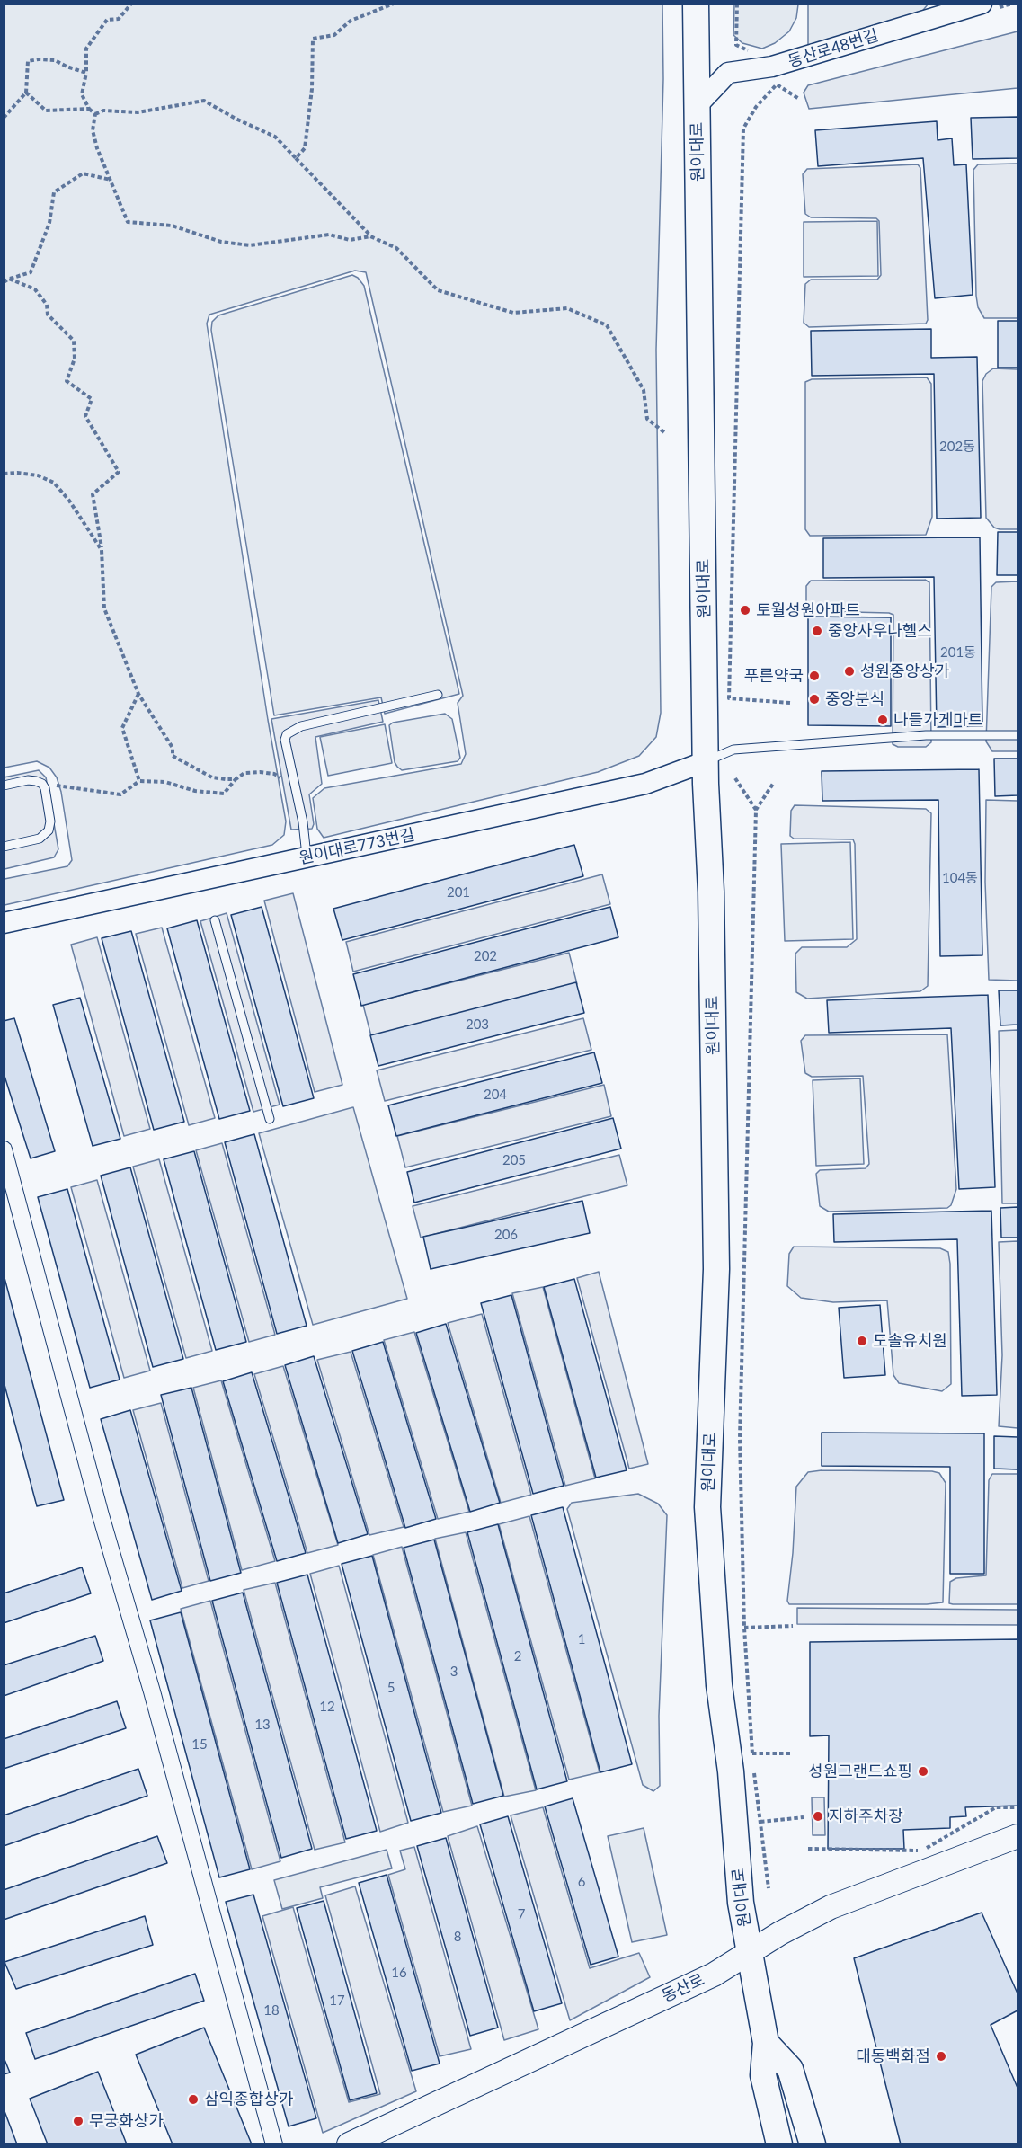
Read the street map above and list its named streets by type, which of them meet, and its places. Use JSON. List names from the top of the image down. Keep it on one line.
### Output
{"streets":{"main road":["원이대로","동산로"],"street":["동산로48번길","원이대로773번길"]},"crossings":[["동산로48번길","원이대로"],["원이대로","원이대로773번길"],["원이대로","동산로"]],"places":["토월성원아파트","중앙사우나헬스","성원중앙상가","푸른약국","중앙분식","나들가게마트","도솔유치원","성원그랜드쇼핑","지하주차장","대동백화점","삼익종합상가","무궁화상가"],"house_numbers":["202동","201동","104동","201","202","203","204","205","206","1","2","3","5","12","13","15","6","7","8","16","17","18"]}
